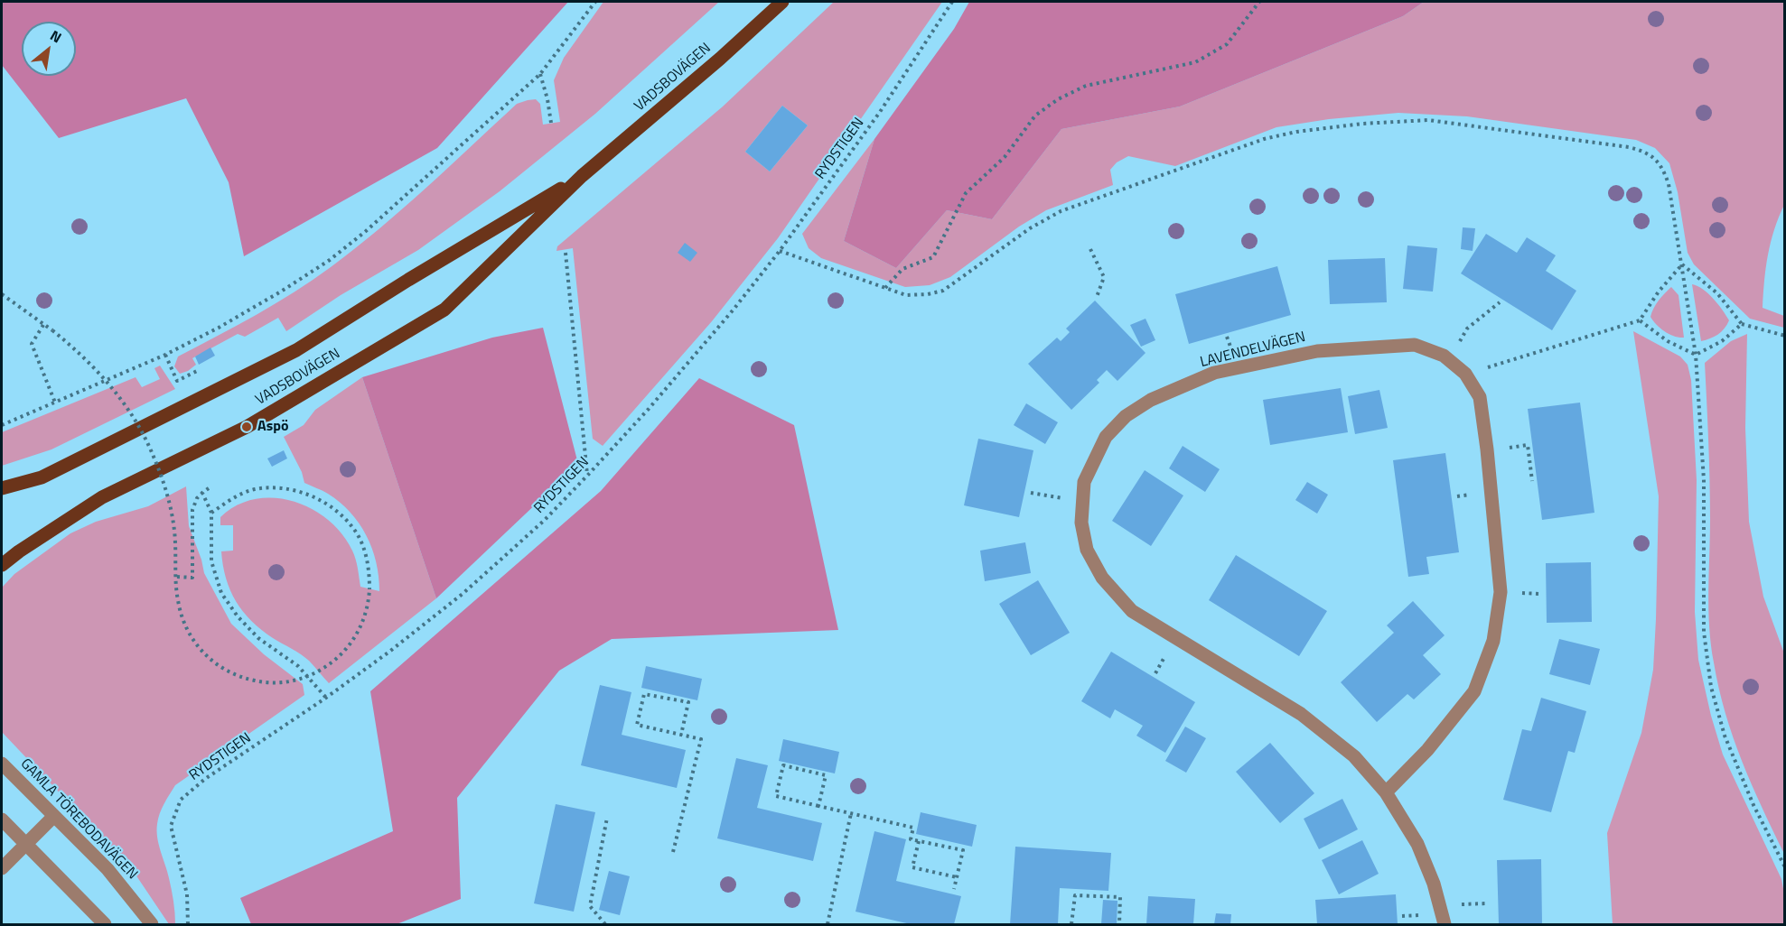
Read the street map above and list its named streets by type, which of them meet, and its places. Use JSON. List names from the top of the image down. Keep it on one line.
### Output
{"streets":{"main road":["VADSBOVÄGEN"],"street":["LAVENDELVÄGEN","GAMLA TÖREBODAVÄGEN"],"path":["RYDSTIGEN"]},"places":["Aspö"],"north":"top right"}
